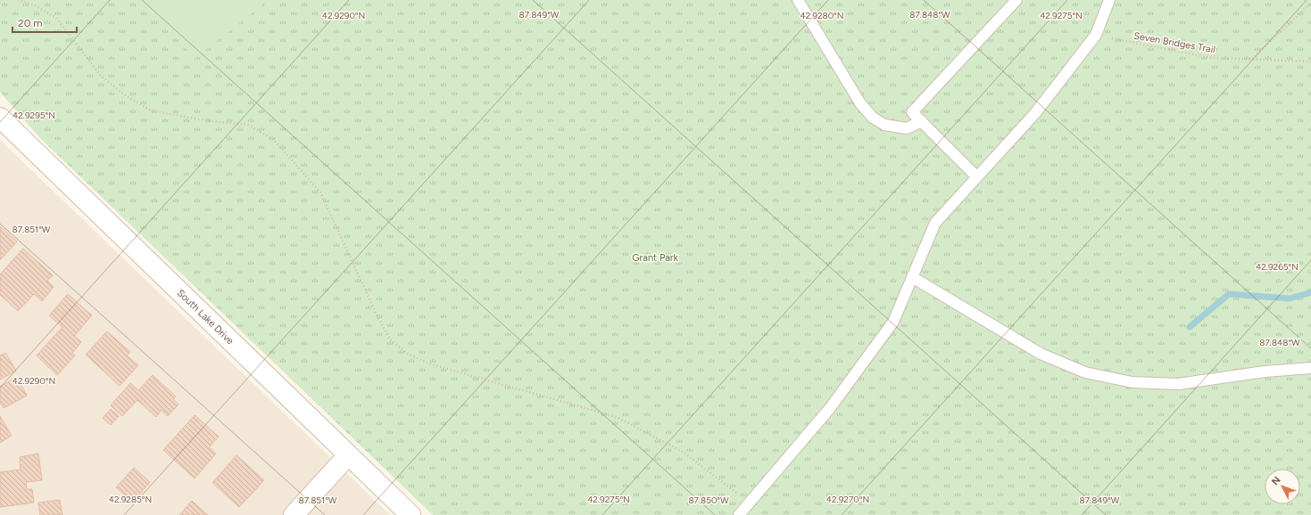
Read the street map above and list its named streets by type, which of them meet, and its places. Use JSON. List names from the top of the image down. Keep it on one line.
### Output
{"streets":{"street":["South Lake Drive"],"path":["Seven Bridges Trail"]},"parks":["Grant Park"],"scale_bar":"20 m","north":"top left","coordinates":["87.849°W","87.848°W","42.9290°N","42.9280°N","42.9275°N","42.9295°N","87.851°W","42.9265°N","42.9285°N","42.9270°N","87.850°W"]}
